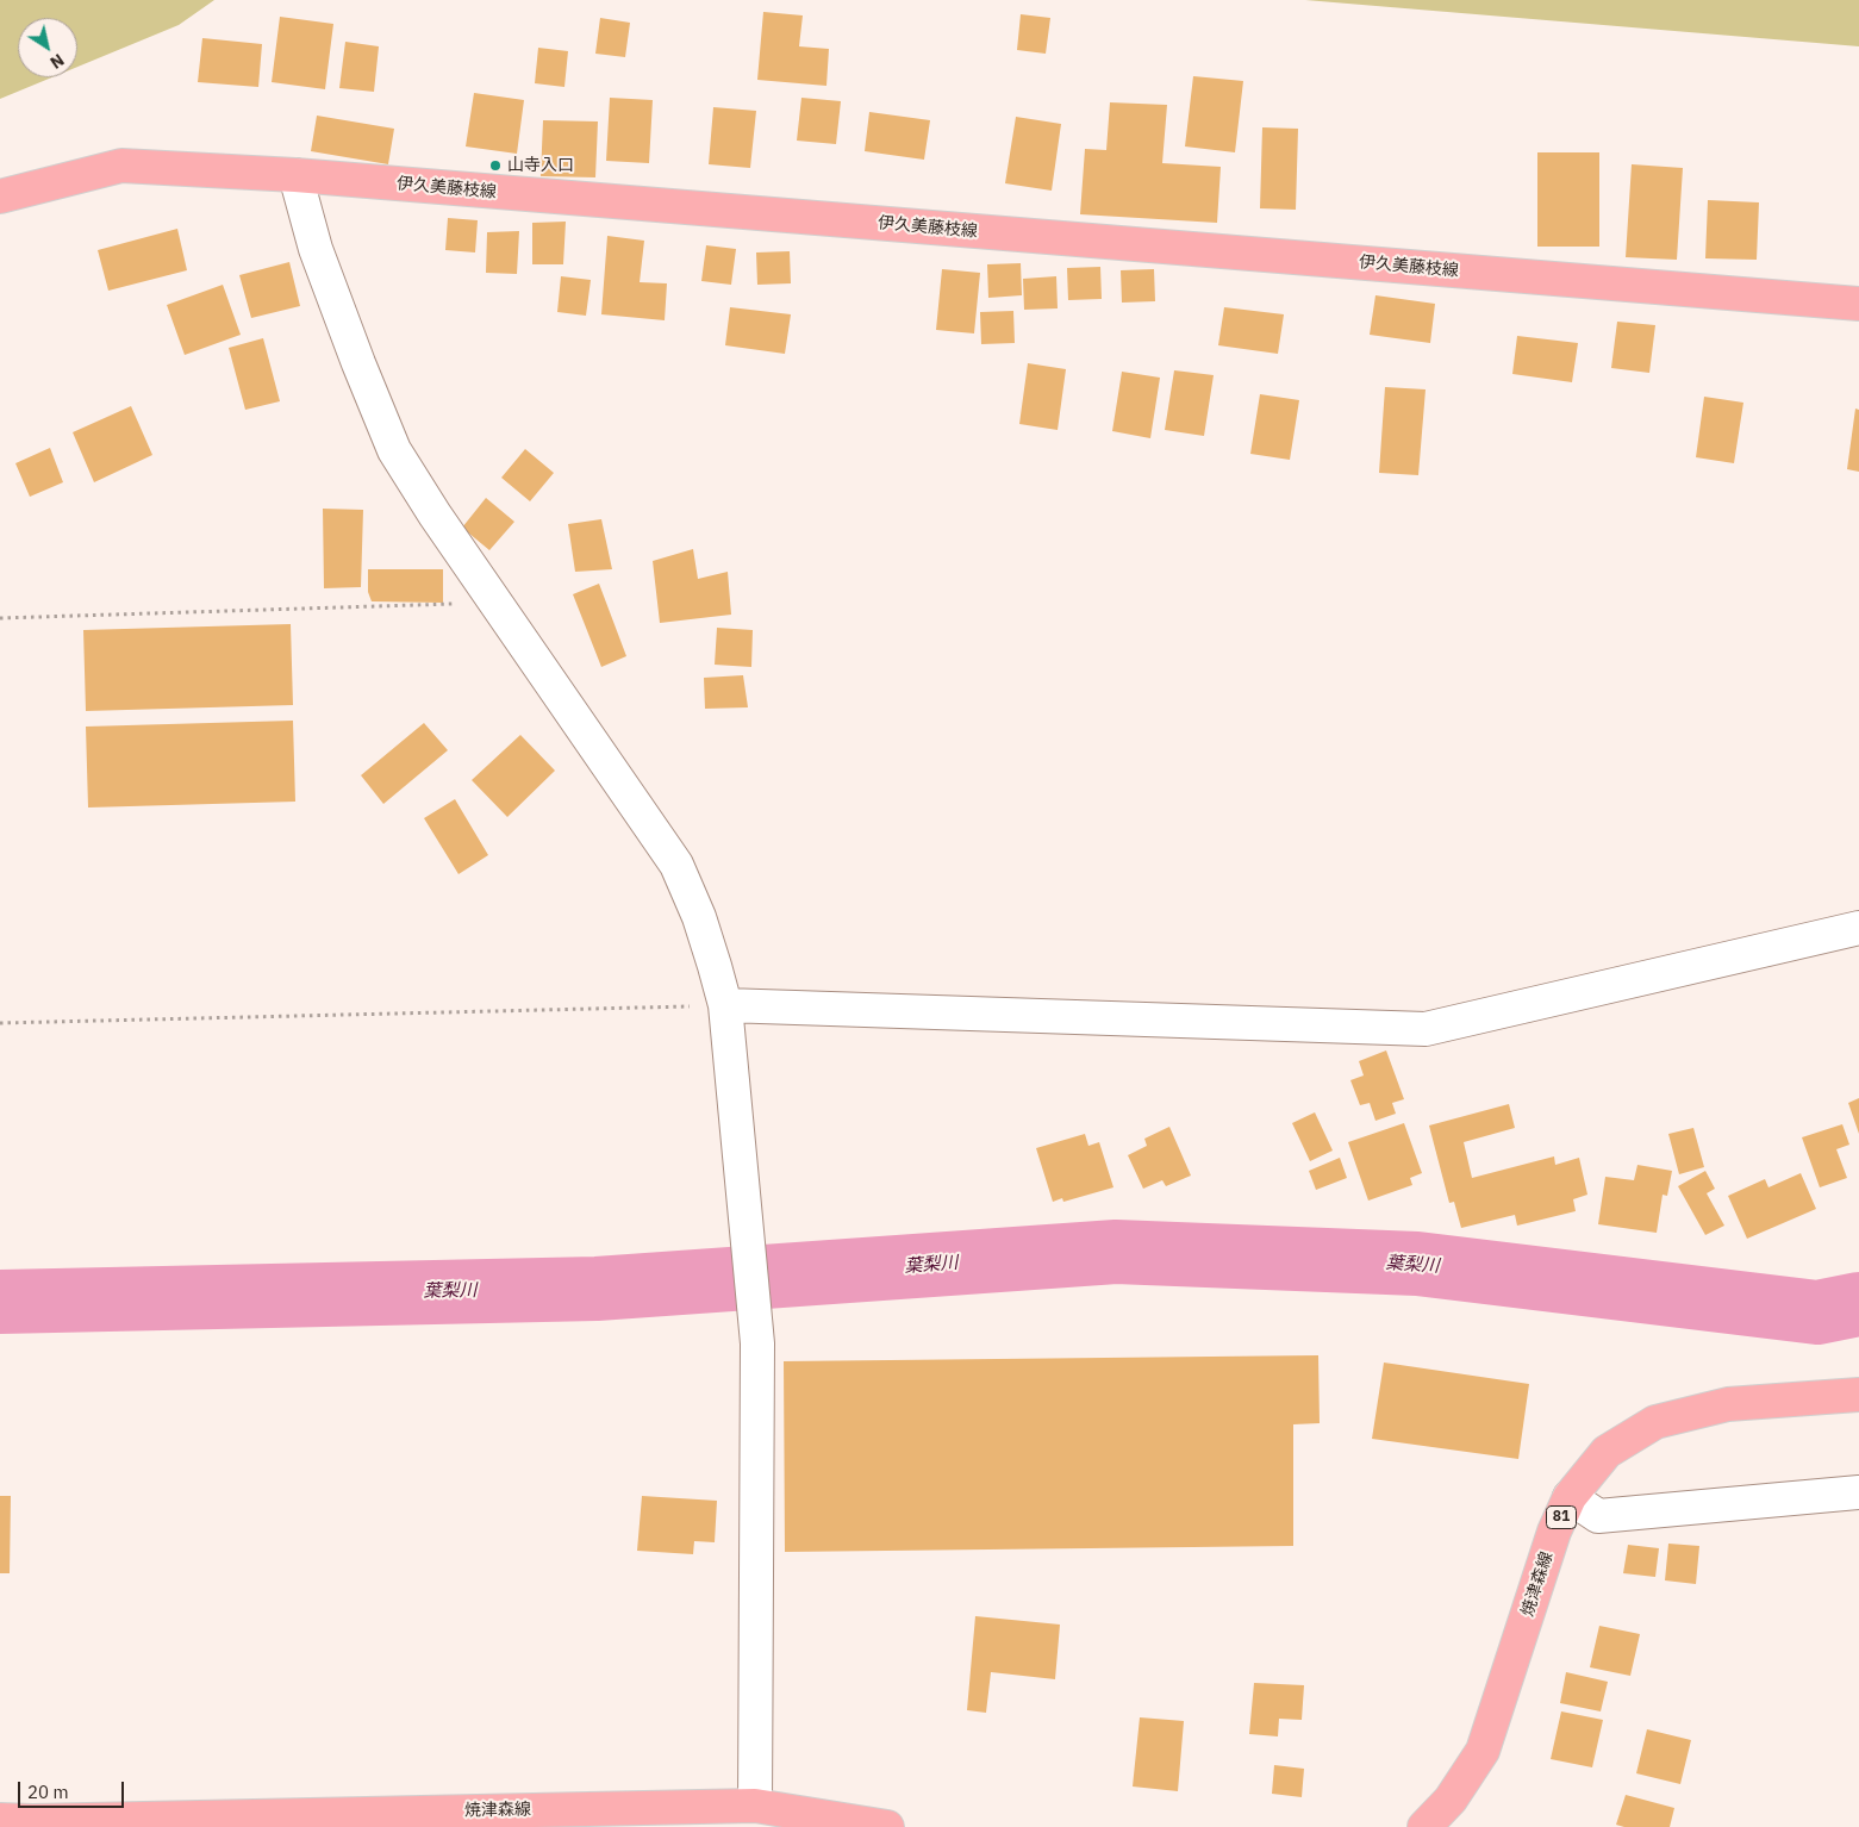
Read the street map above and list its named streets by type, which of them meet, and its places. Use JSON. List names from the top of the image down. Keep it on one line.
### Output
{"streets":{"main road":["伊久美藤枝線","81","焼津森線"]},"water":["葉梨川"],"places":["山寺入口"],"scale_bar":"20 m","north":"bottom right"}
